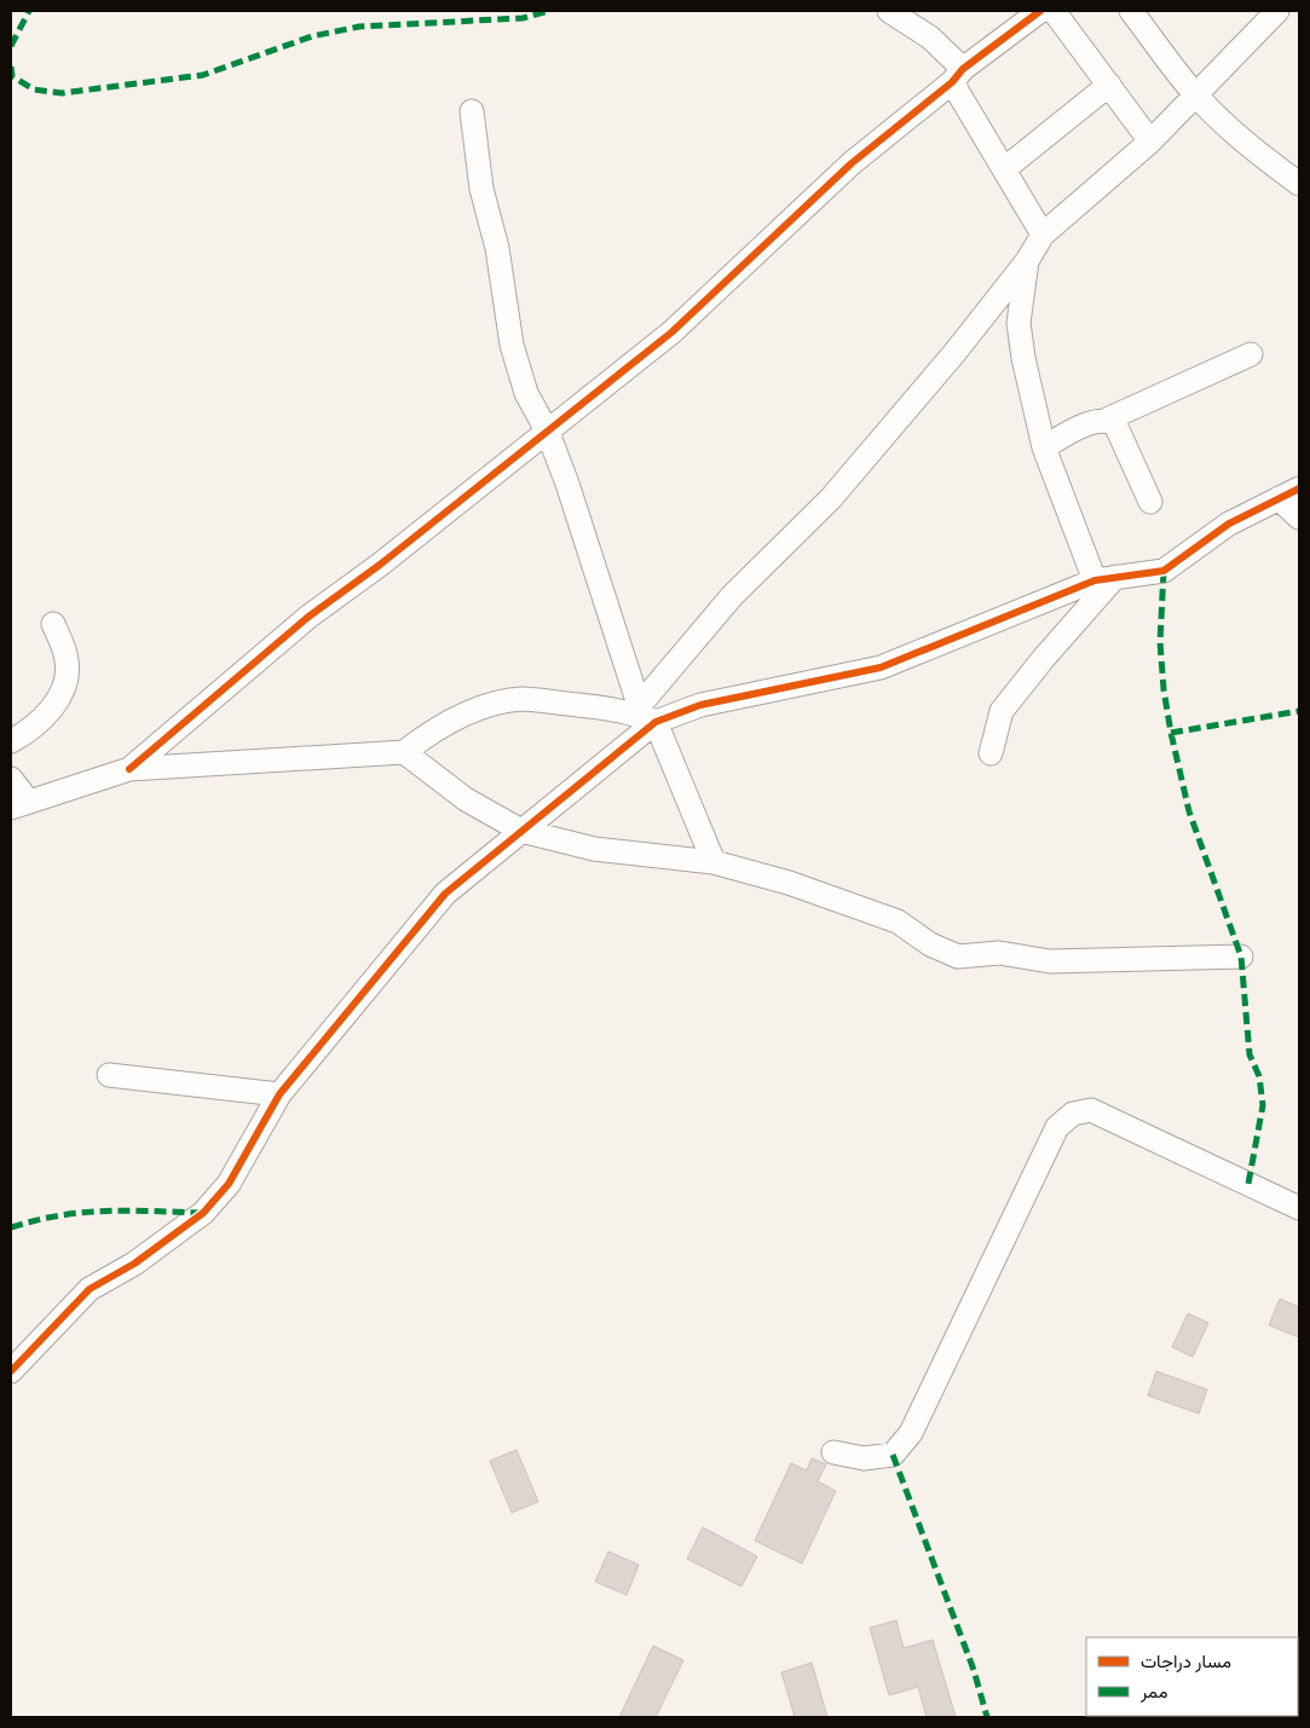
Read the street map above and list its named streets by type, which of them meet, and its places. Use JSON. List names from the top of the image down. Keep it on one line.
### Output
{"legend":["مسار دراجات","ممر"]}
